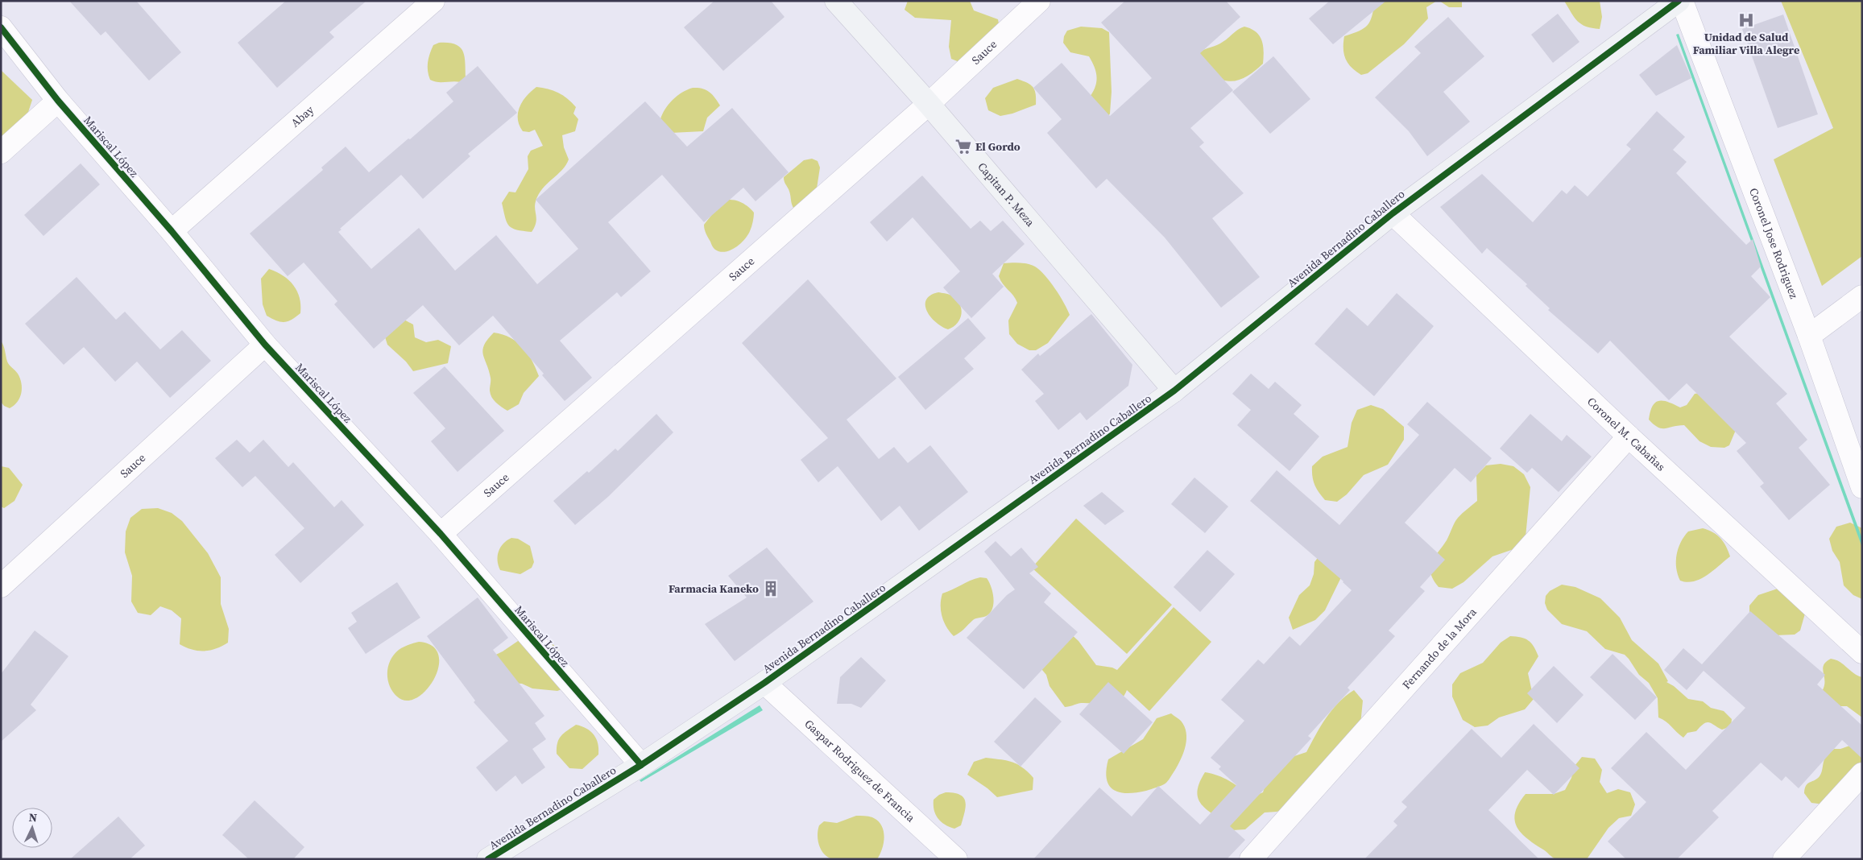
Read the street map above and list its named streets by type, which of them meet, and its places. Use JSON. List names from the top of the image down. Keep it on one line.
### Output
{"streets":{"street":["Sauce","Abay","Mariscal López","Capitan P. Meza","Avenida Bernadino Caballero","Coronel Jose Rodriguez","Coronel M. Cabañas","Fernando de la Mora","Gaspar Rodriguez de Francia"]},"crossings":[["Sauce","Mariscal López"],["Sauce","Capitan P. Meza"],["Abay","Mariscal López"],["Mariscal López","Avenida Bernadino Caballero"],["Capitan P. Meza","Avenida Bernadino Caballero"],["Avenida Bernadino Caballero","Coronel Jose Rodriguez"],["Avenida Bernadino Caballero","Coronel M. Cabañas"],["Avenida Bernadino Caballero","Gaspar Rodriguez de Francia"],["Coronel M. Cabañas","Fernando de la Mora"]],"places":{"hospital":["Unidad de Salud Familiar Villa Alegre"],"supermarket":["El Gordo"],"building":["Farmacia Kaneko"]},"north":"top"}
